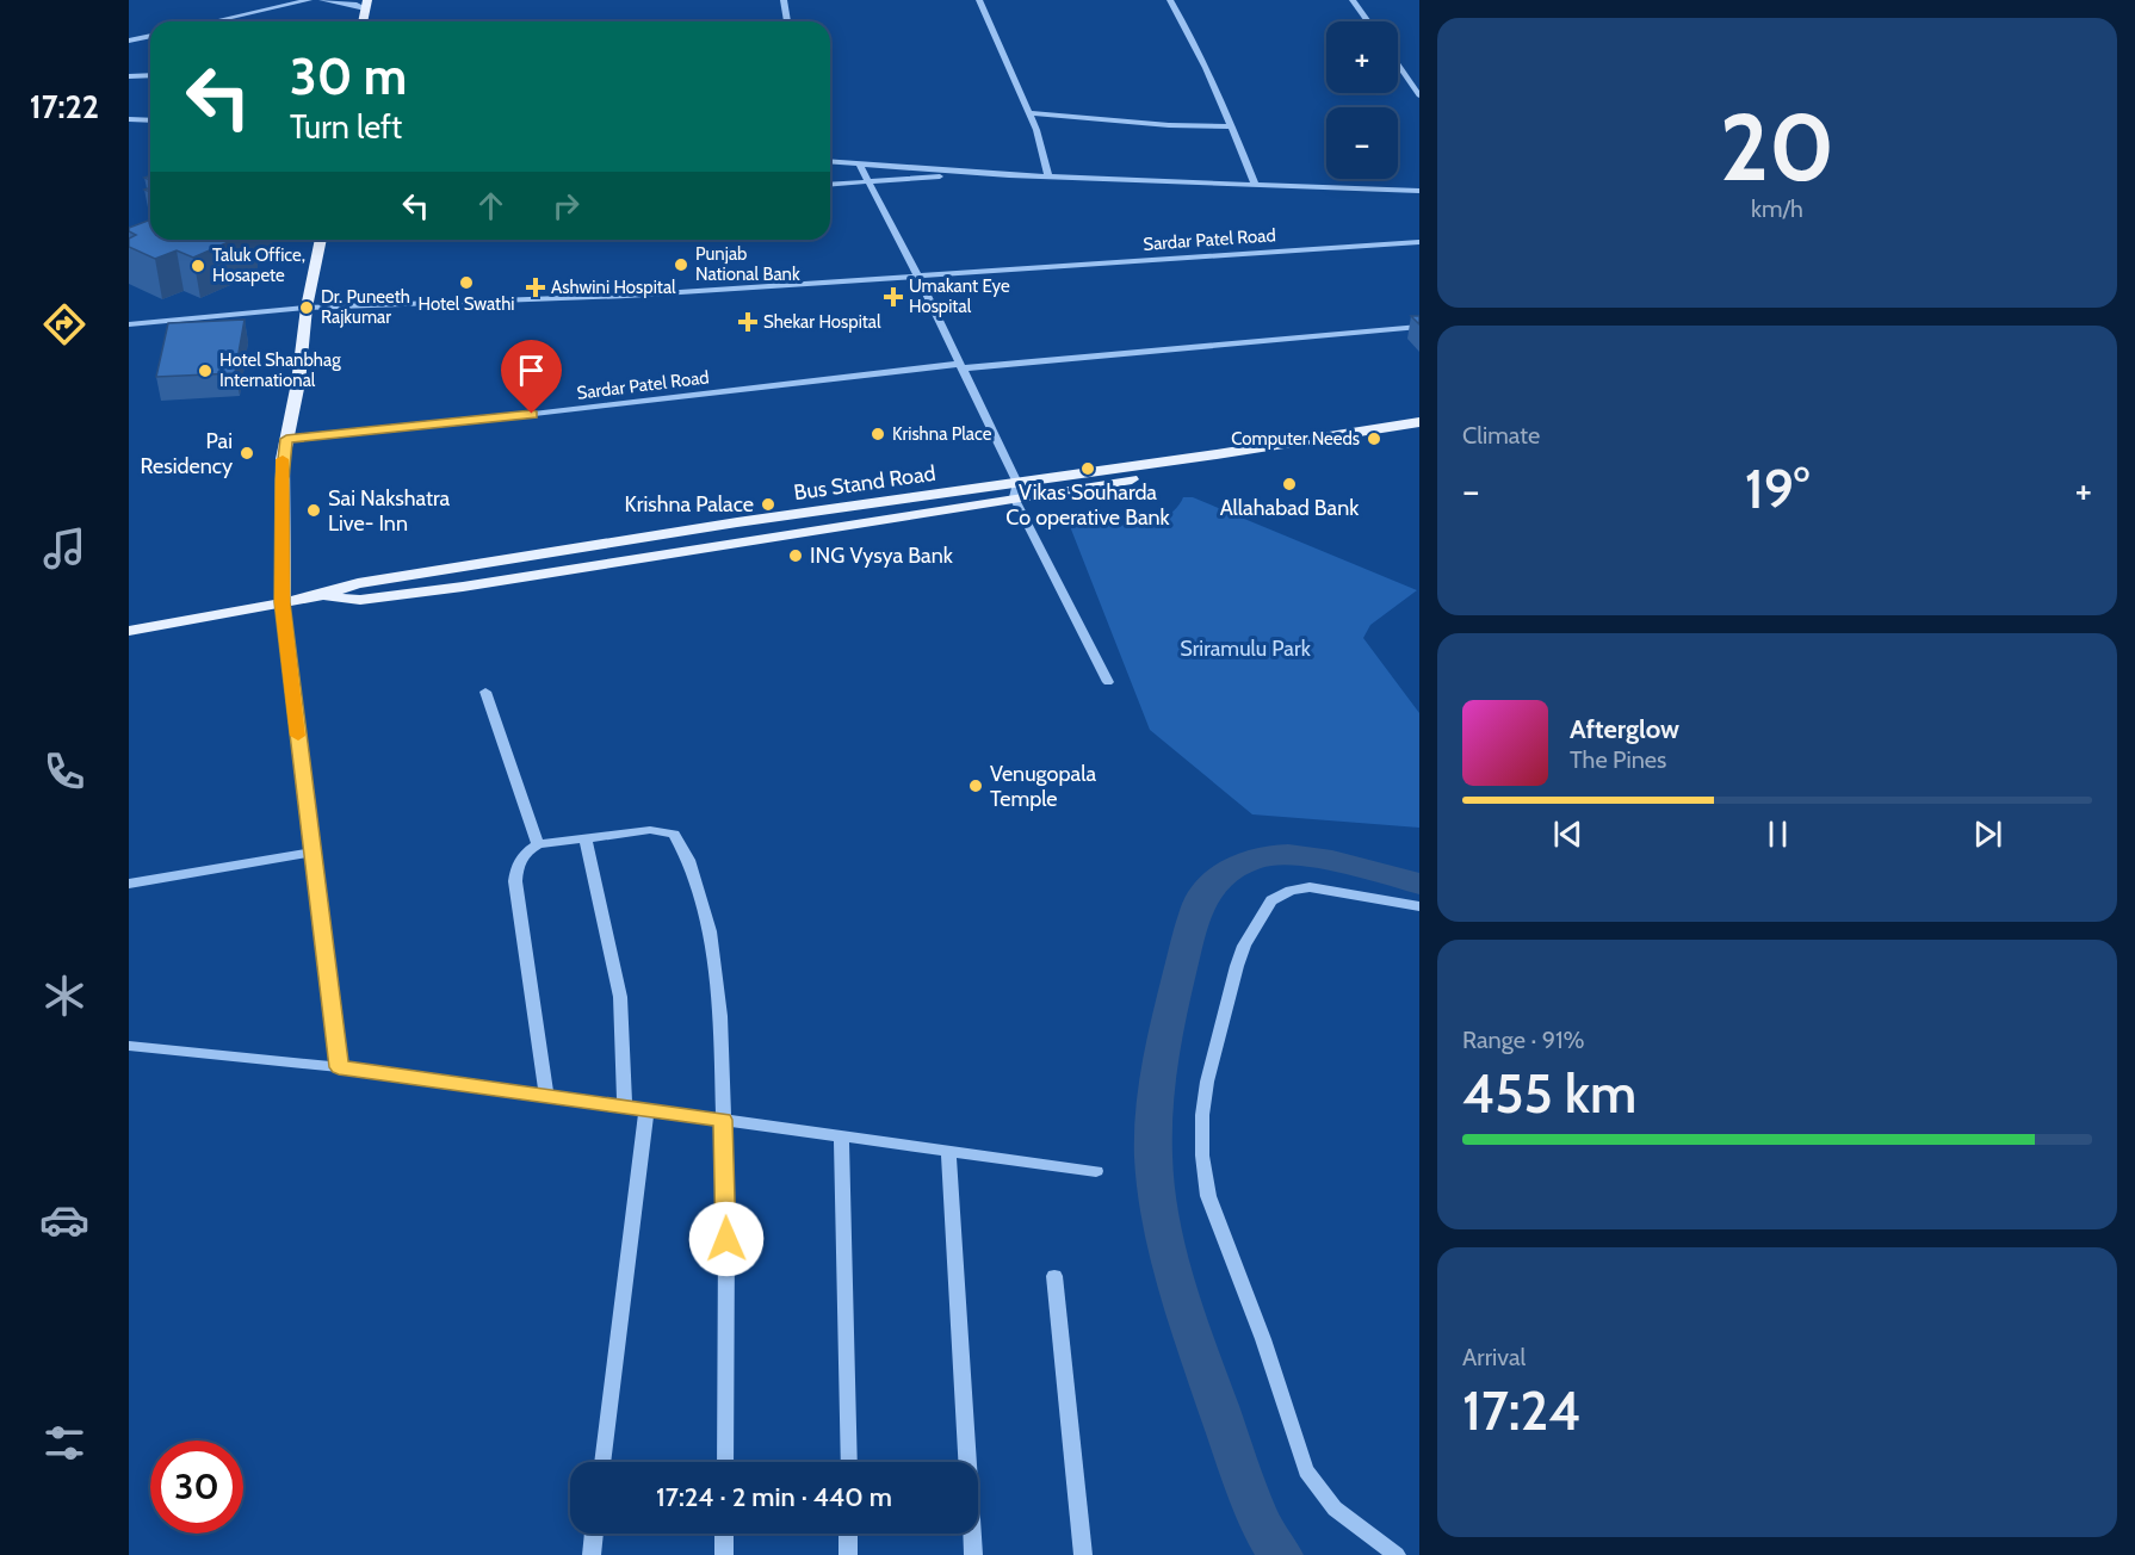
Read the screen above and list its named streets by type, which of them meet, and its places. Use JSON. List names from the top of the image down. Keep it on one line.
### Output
{"streets":{"main road":["Bus Stand Road"],"street":["Sardar Patel Road"]},"parks":["Sriramulu Park"],"places":{"other":["Punjab National Bank","Taluk Office, Hosapete","Hotel Swathi","Dr. Puneeth Rajkumar","Hotel Shanbhag International","Krishna Place","Computer Needs","Pai Residency","Vikas Souharda Co operative Bank","Allahabad Bank","Krishna Palace","Sai Nakshatra Live- Inn","ING Vysya Bank","Venugopala Temple"],"health":["Ashwini Hospital","Umakant Eye Hospital","Shekar Hospital"]},"page":{"tabs":"17:22","tile":[["20","km/h"],"Climate",["Range · 91%","455 km"],["Arrival","17:24"]],"map_buttons":["+","−"],"turn":["30 m","Turn left"],"heat":["−","19°","+"],"song":["Afterglow","The Pines"],"limit":"30","trip":"17:24 · 2 min · 440 m"}}
